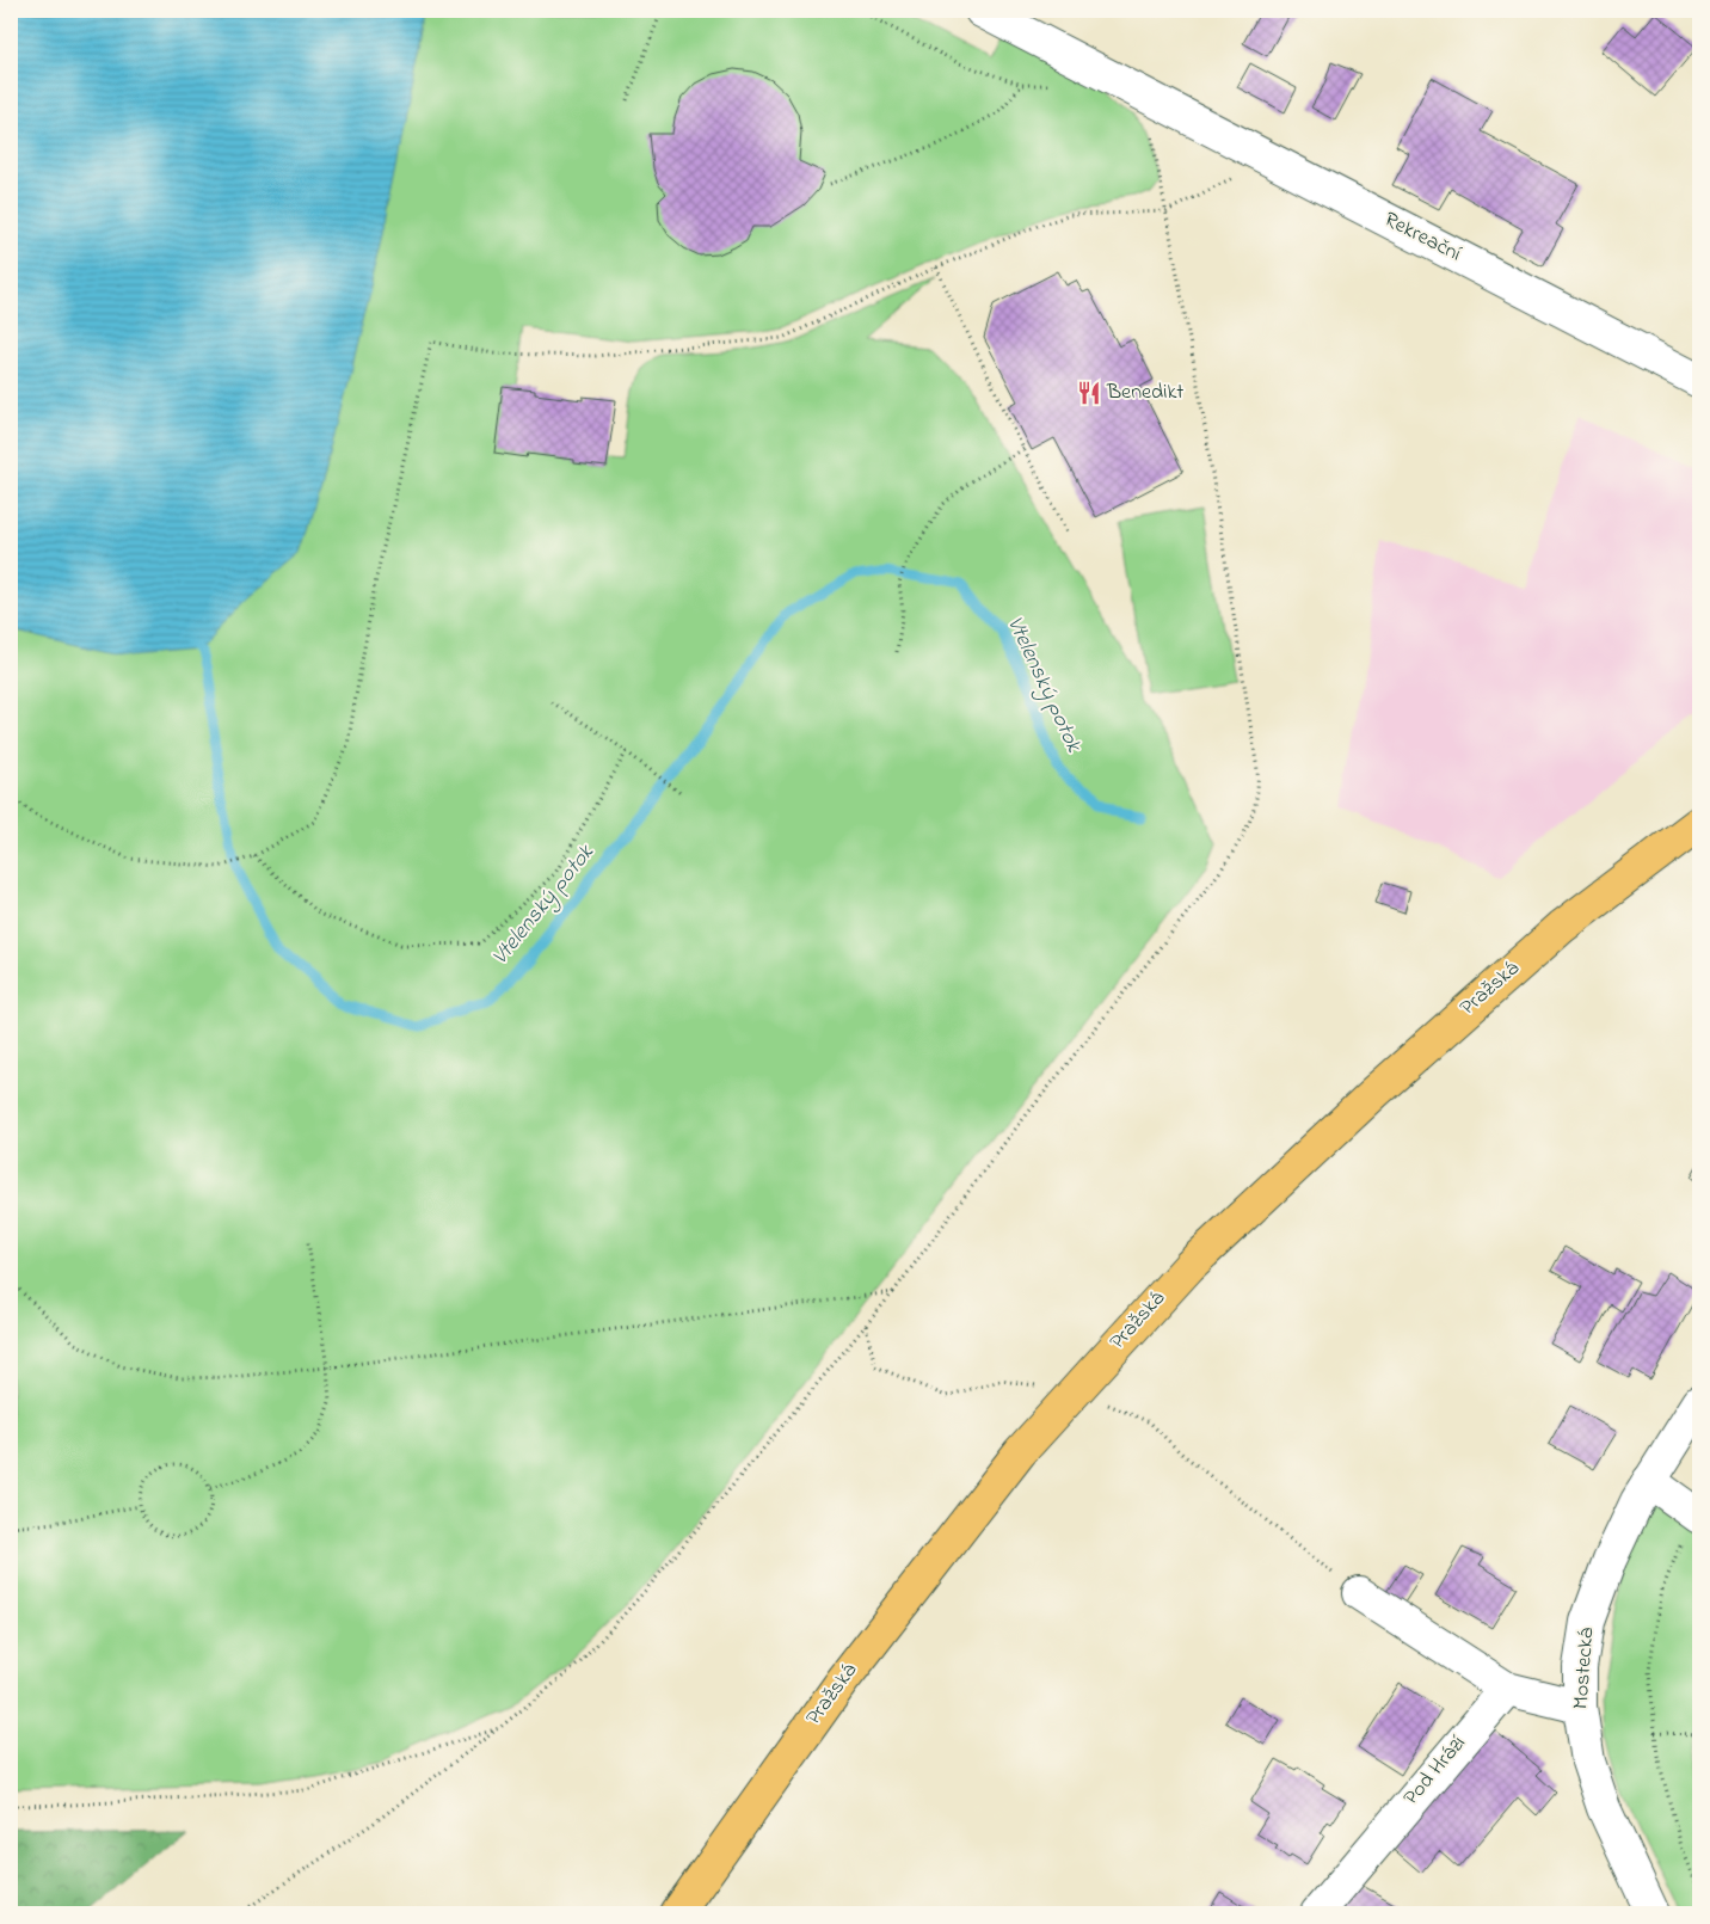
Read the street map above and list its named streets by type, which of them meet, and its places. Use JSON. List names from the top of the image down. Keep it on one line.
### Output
{"streets":{"main road":["Pražská"],"street":["Rekreační","Mostecká","Pod Hrází"]},"water":["Vtelenský potok"],"places":{"restaurant":["Benedikt"]}}
